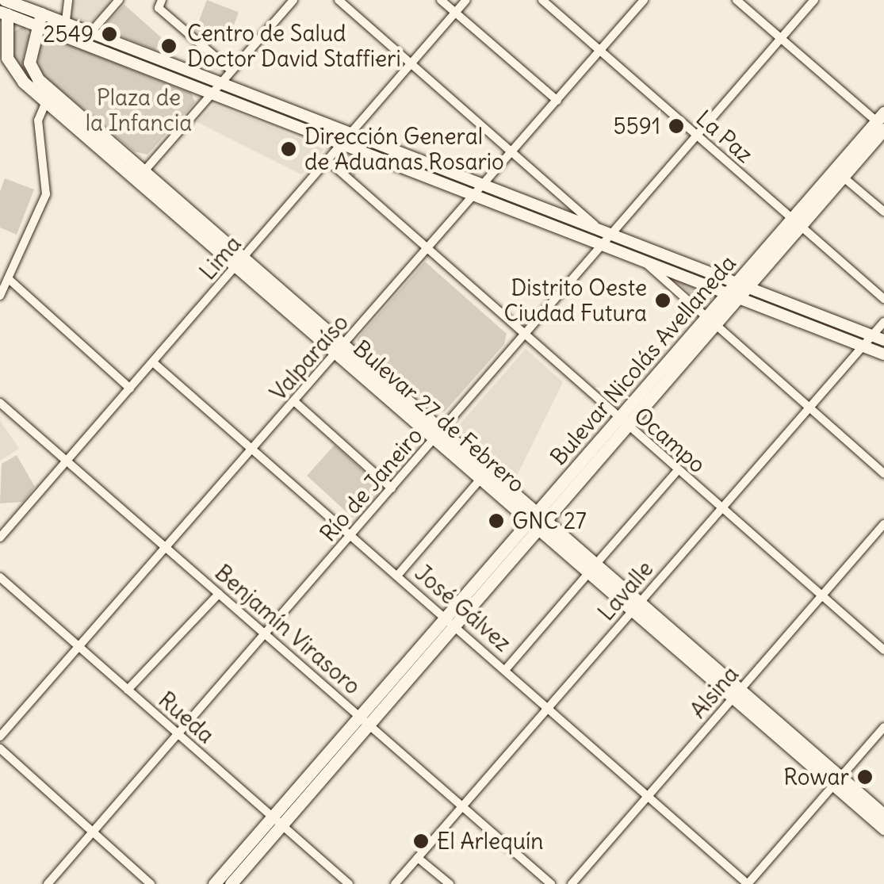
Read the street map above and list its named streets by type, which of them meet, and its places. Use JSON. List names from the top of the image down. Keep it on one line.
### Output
{"streets":{"main road":["Bulevar Nicolás Avellaneda","Bulevar 27 de Febrero"],"street":["La Paz","Lima","Valparaíso","Ocampo","Río de Janeiro","Lavalle","José Gálvez","Benjamín Virasoro","Alsina","Rueda"]},"crossings":[["La Paz","Valparaíso"],["La Paz","Bulevar Nicolás Avellaneda"],["La Paz","Río de Janeiro"],["Lima","Bulevar 27 de Febrero"],["Lima","Ocampo"],["Lima","José Gálvez"],["Lima","Benjamín Virasoro"],["Valparaíso","Bulevar 27 de Febrero"],["Valparaíso","Ocampo"],["Valparaíso","José Gálvez"],["Valparaíso","Benjamín Virasoro"],["Valparaíso","Rueda"],["Bulevar Nicolás Avellaneda","Bulevar 27 de Febrero"],["Bulevar Nicolás Avellaneda","Ocampo"],["Bulevar Nicolás Avellaneda","José Gálvez"],["Bulevar Nicolás Avellaneda","Benjamín Virasoro"],["Bulevar Nicolás Avellaneda","Rueda"],["Bulevar 27 de Febrero","Río de Janeiro"],["Bulevar 27 de Febrero","Lavalle"],["Bulevar 27 de Febrero","Alsina"],["Ocampo","Río de Janeiro"],["Ocampo","Lavalle"],["Ocampo","Alsina"],["Río de Janeiro","José Gálvez"],["Río de Janeiro","Benjamín Virasoro"],["Río de Janeiro","Rueda"],["Lavalle","José Gálvez"],["Lavalle","Benjamín Virasoro"],["José Gálvez","Alsina"]],"parks":["Plaza de la Infancia"],"places":["2549","Centro de Salud Doctor David Staffieri","5591","Dirección General de Aduanas Rosario","Distrito Oeste Ciudad Futura","GNC 27","Rowar","El Arlequín"]}
